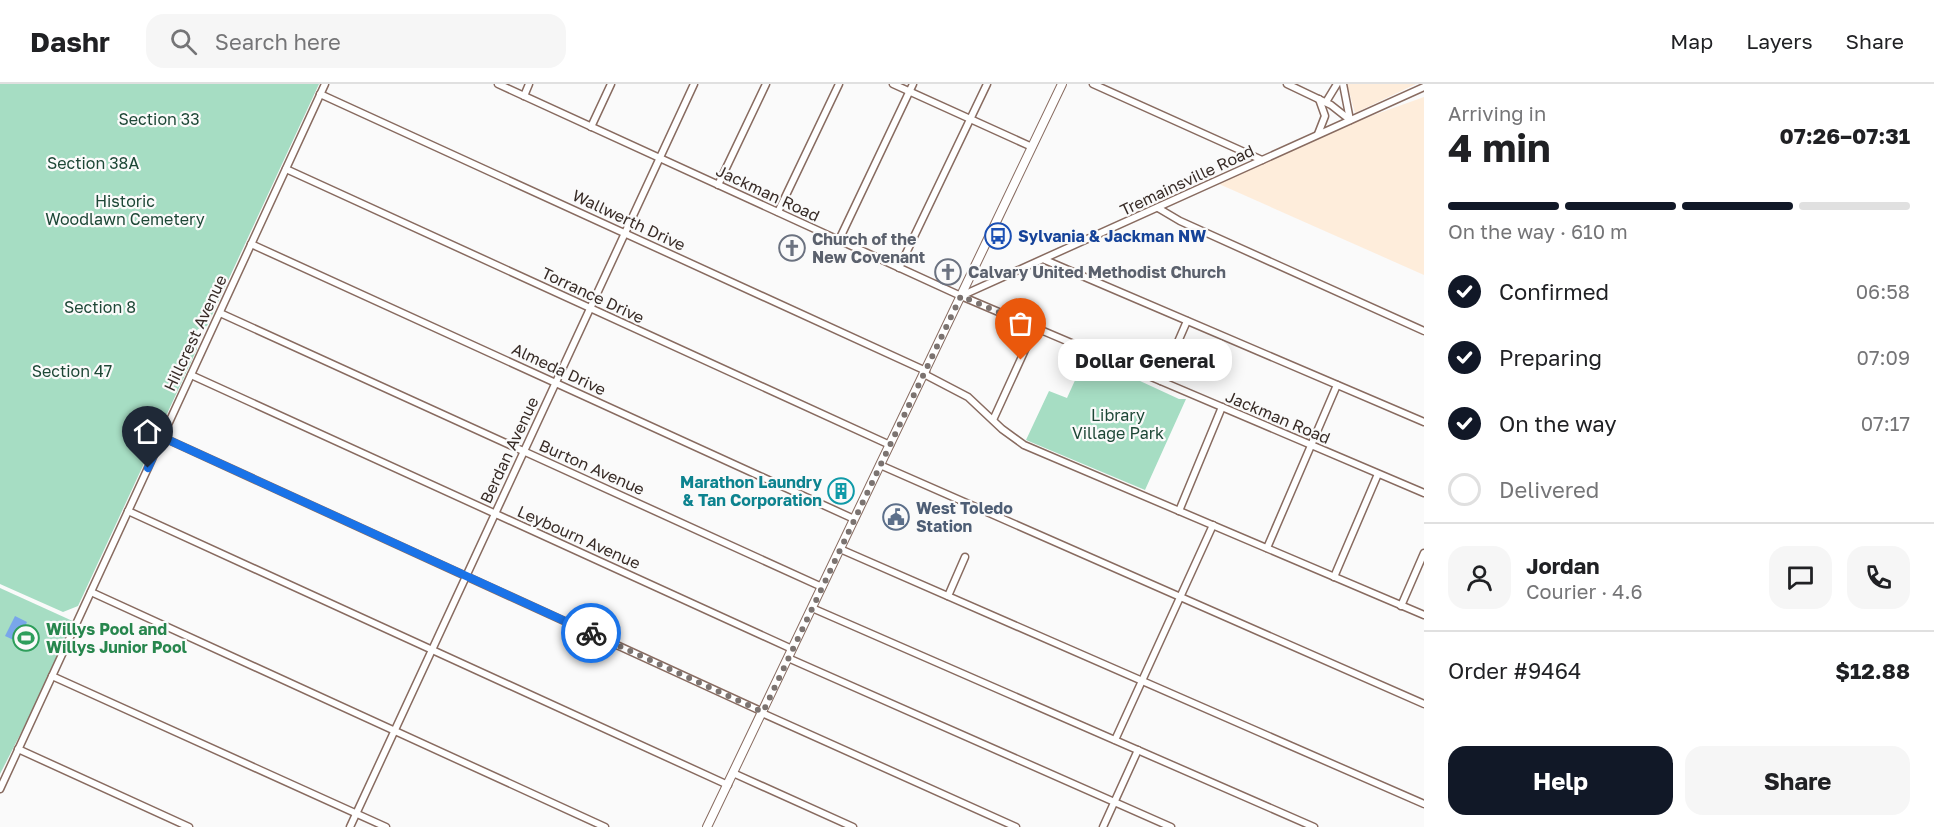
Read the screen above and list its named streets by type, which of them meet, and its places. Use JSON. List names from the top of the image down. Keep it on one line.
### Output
{"streets":{"street":["Tremainsville Road","Jackman Road","Wallwerth Drive","Torrance Drive","Hillcrest Avenue","Almeda Drive","Berdan Avenue","Burton Avenue","Leybourn Avenue"]},"crossings":[["Tremainsville Road","Jackman Road"],["Jackman Road","Berdan Avenue"],["Wallwerth Drive","Hillcrest Avenue"],["Wallwerth Drive","Berdan Avenue"],["Torrance Drive","Hillcrest Avenue"],["Torrance Drive","Berdan Avenue"],["Hillcrest Avenue","Almeda Drive"],["Hillcrest Avenue","Burton Avenue"],["Hillcrest Avenue","Leybourn Avenue"],["Almeda Drive","Berdan Avenue"],["Berdan Avenue","Burton Avenue"],["Berdan Avenue","Leybourn Avenue"]],"parks":["Section 33","Section 38A","Historic Woodlawn Cemetery","Section 8","Section 47","Library Village Park"],"places":{"bus stop":["Sylvania & Jackman NW"],"church":["Church of the New Covenant","Calvary United Methodist Church"],"other":["Dollar General"],"building":["Marathon Laundry & Tan Corporation"],"public building":["West Toledo Station"],"sports":["Willys Pool and Willys Junior Pool"]},"page":{"header":"Dashr","search":"Search here","nav":["Map","Layers","Share"],"heading":["4 min","Arriving in","07:26–07:31"],"panel":["Jordan","Courier · 4.6","Order #9464","$12.88"],"bar":"On the way · 610 m","list":[["Confirmed","06:58"],["Preparing","07:09"],["On the way","07:17"],"Delivered"],"bubble":"Dollar General","buttons":["Help","Share"]}}
